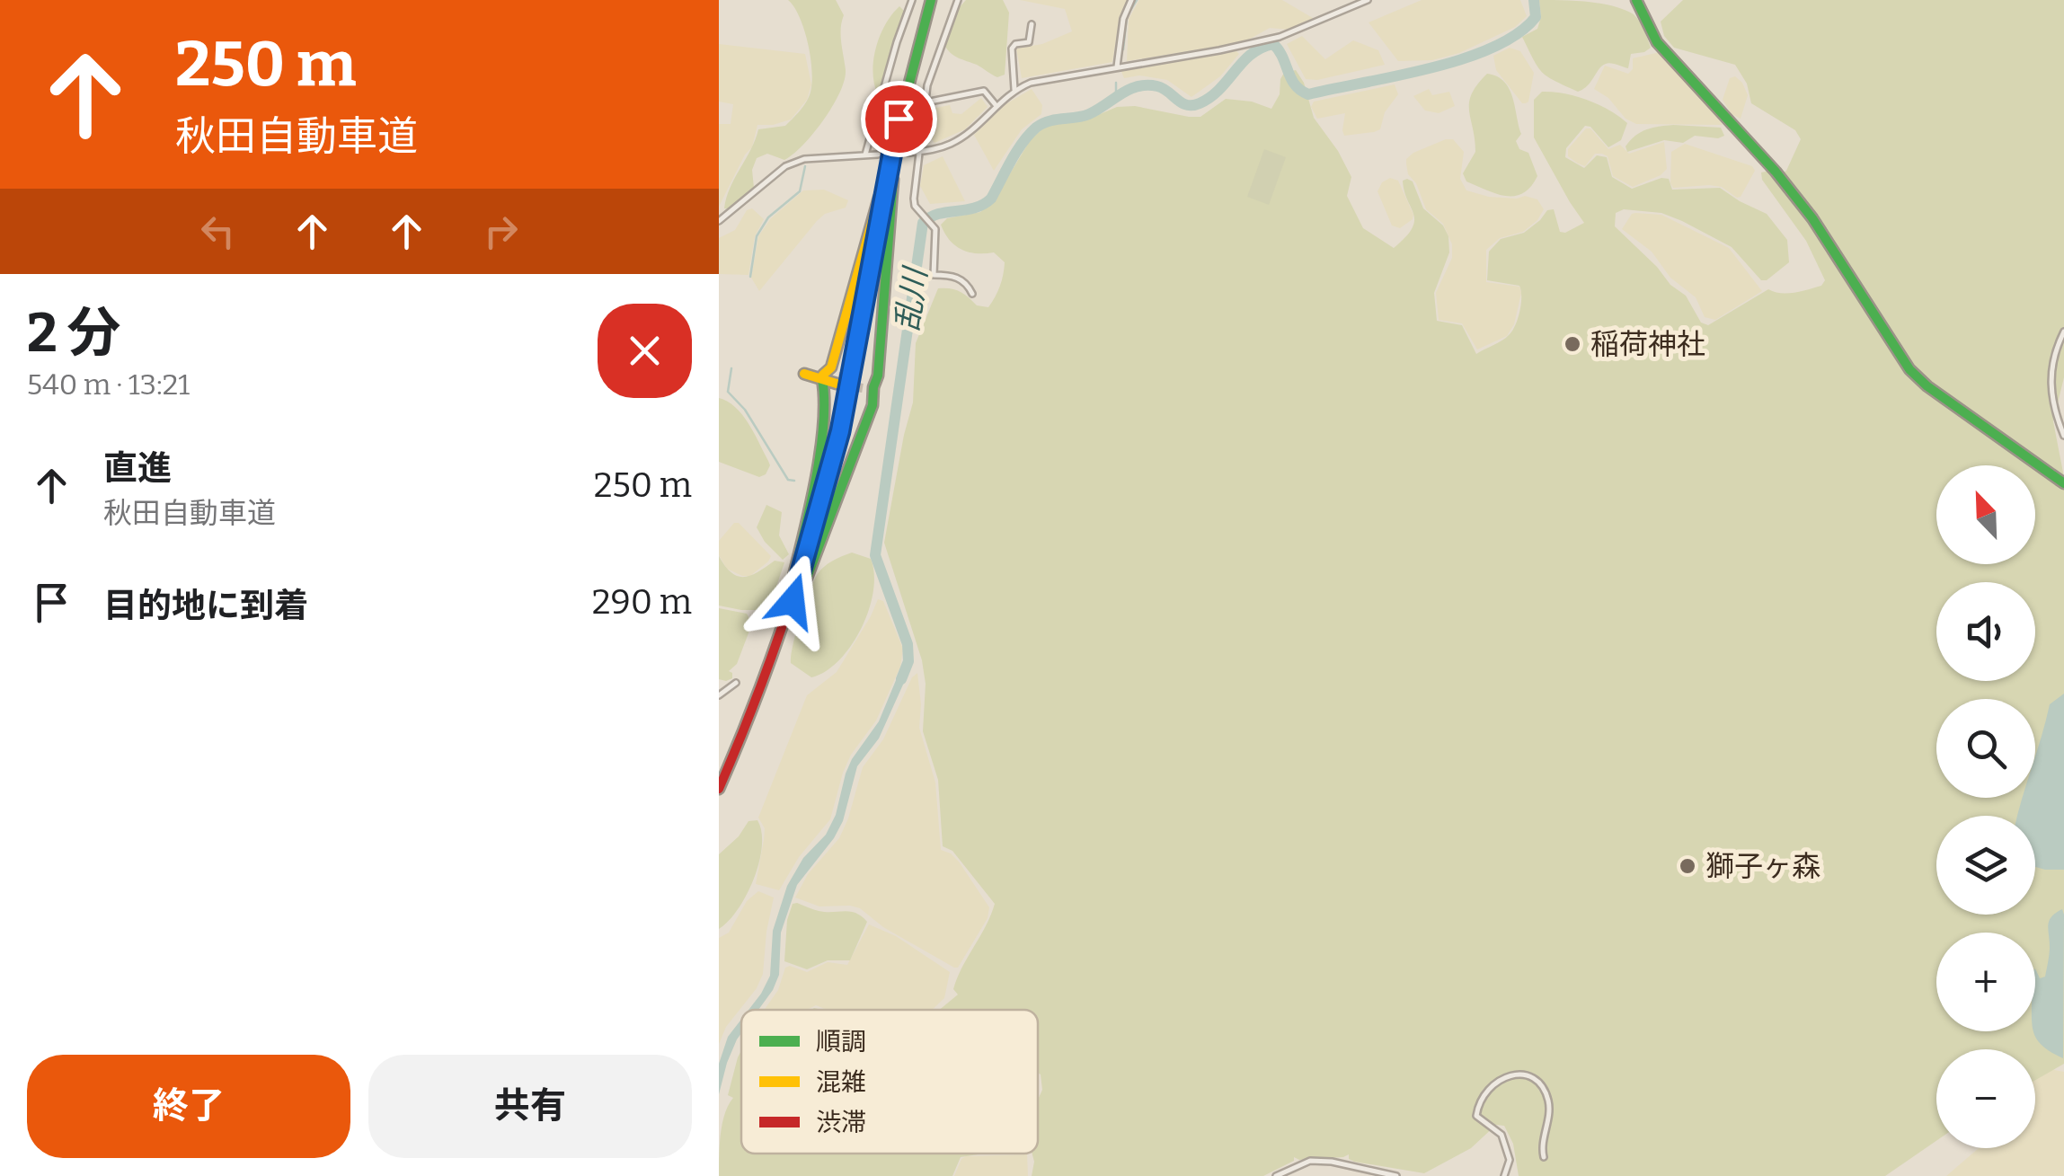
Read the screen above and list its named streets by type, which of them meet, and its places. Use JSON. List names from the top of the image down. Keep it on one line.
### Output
{"water":["乱川"],"places":["稲荷神社","獅子ヶ森"],"legend":["順調","混雑","渋滞"],"north":"top left","page":{"turn":["250 m","秋田自動車道"],"heading":["2 分","540 m · 13:21"],"list":[{"name":"直進","note":"秋田自動車道","value":"250 m"},{"name":"目的地に到着","value":"290 m"}],"map_buttons":["+","−"],"buttons":["終了","共有"]}}
